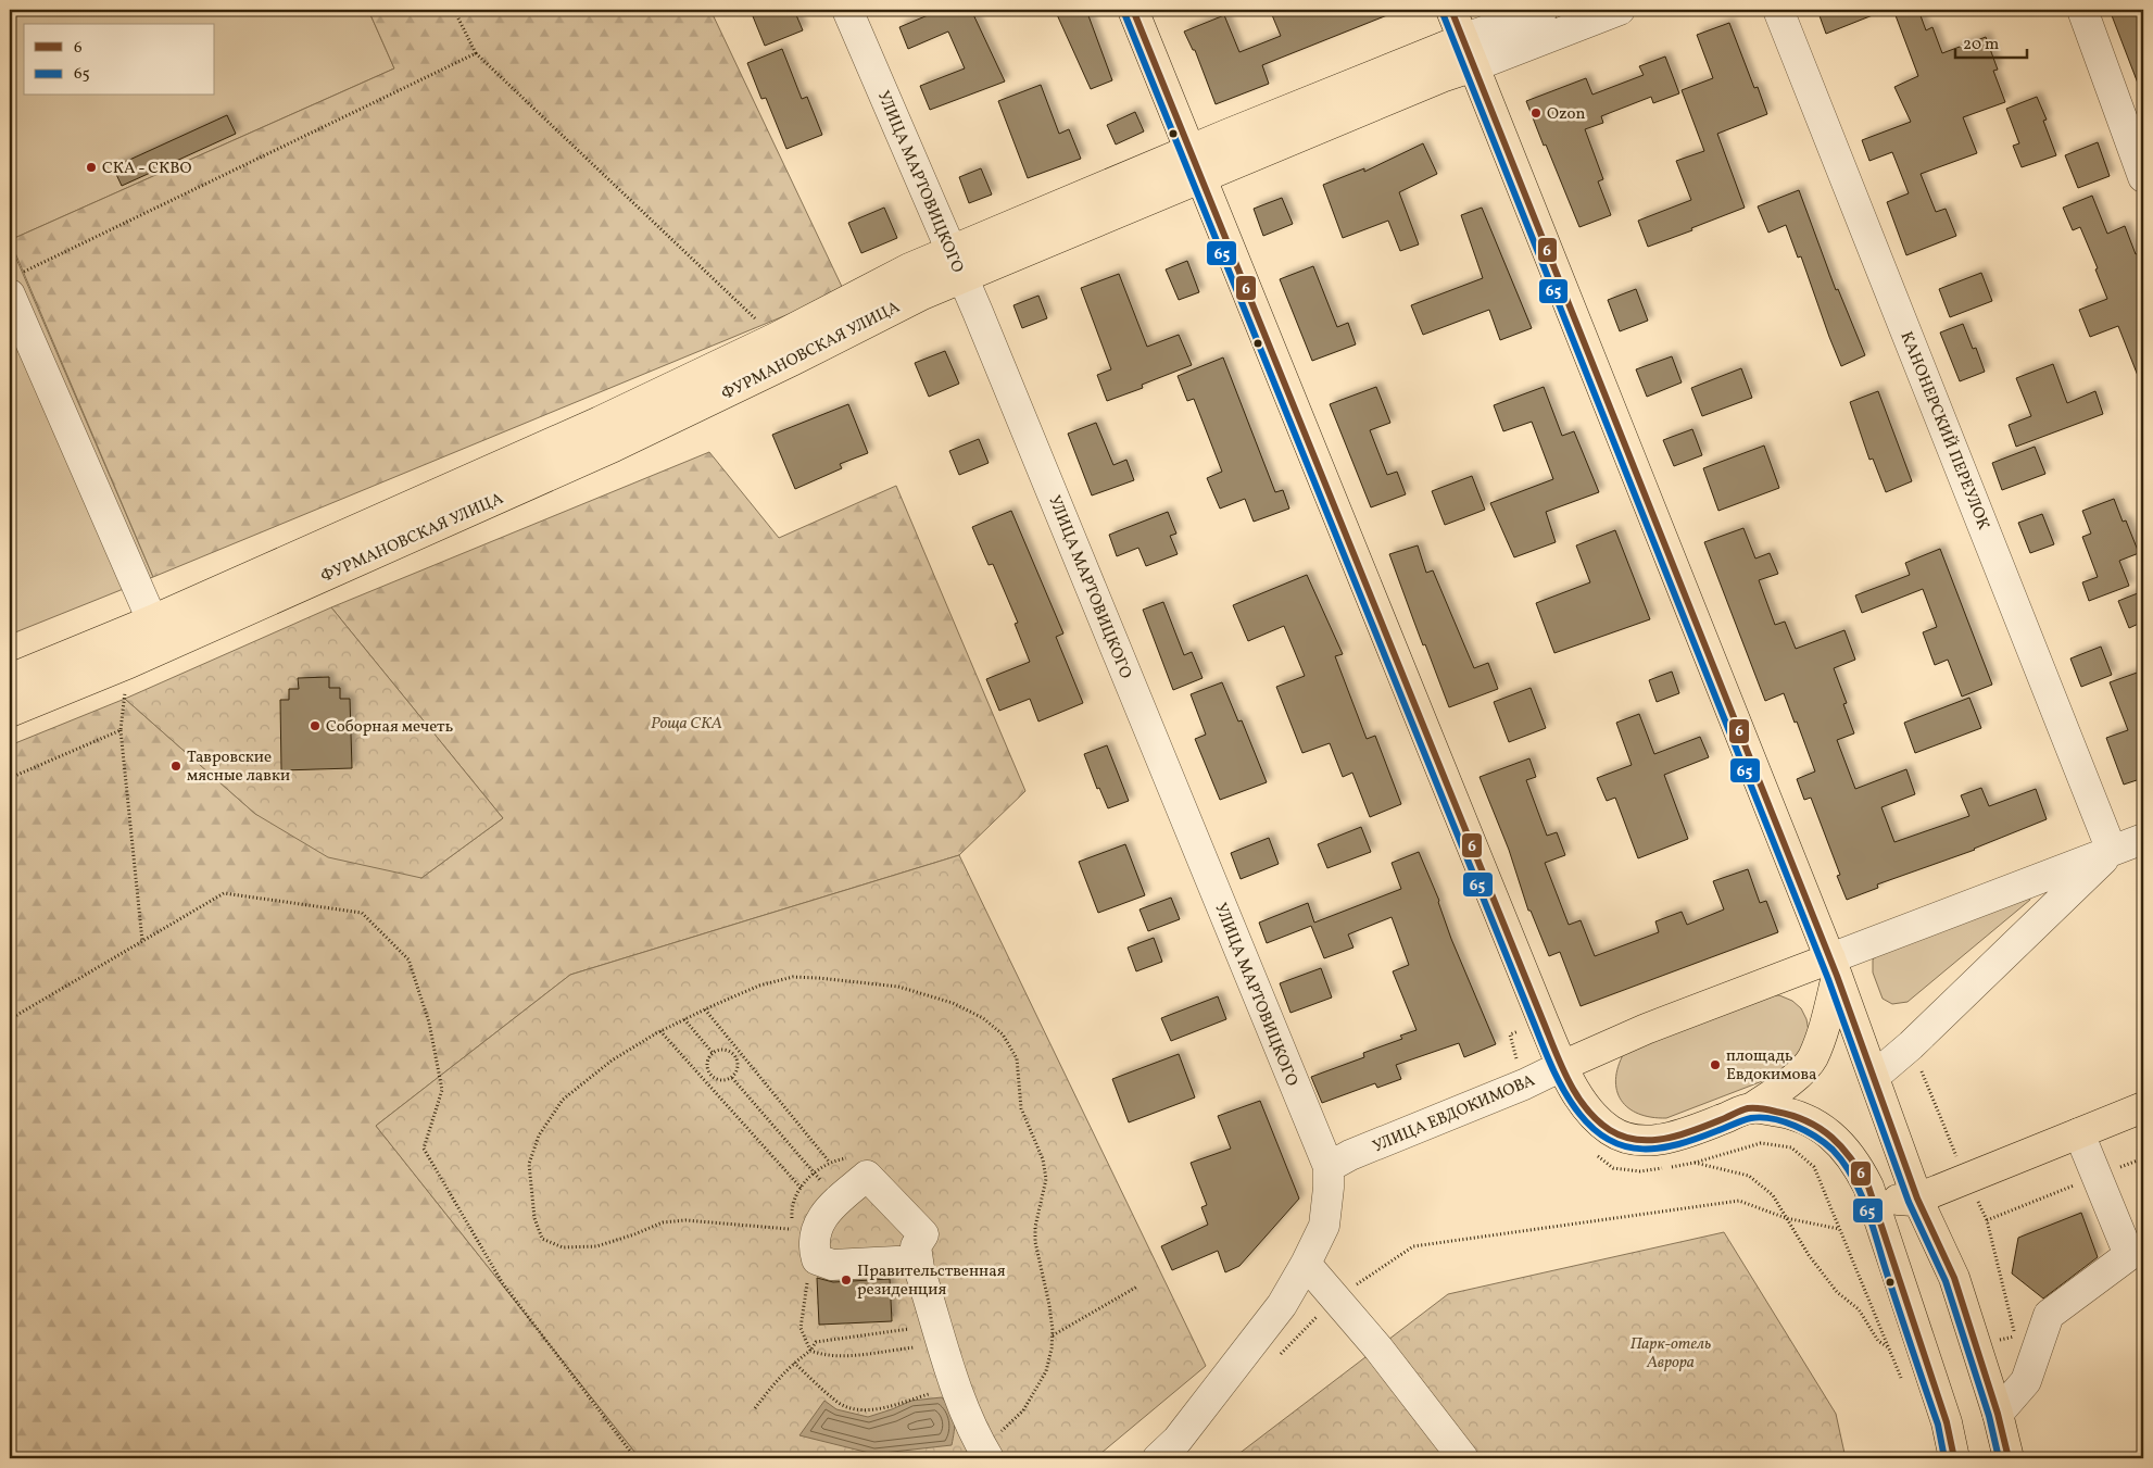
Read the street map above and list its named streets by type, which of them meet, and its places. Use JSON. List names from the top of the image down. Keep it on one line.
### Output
{"streets":{"main road":["ФУРМАНОВСКАЯ УЛИЦА","УЛИЦА ЕВДОКИМОВА"],"street":["УЛИЦА МАРТОВИЦКОГО","КАНОНЕРСКИЙ ПЕРЕУЛОК"]},"crossings":[["УЛИЦА МАРТОВИЦКОГО","ФУРМАНОВСКАЯ УЛИЦА"],["УЛИЦА МАРТОВИЦКОГО","УЛИЦА ЕВДОКИМОВА"],["КАНОНЕРСКИЙ ПЕРЕУЛОК","УЛИЦА ЕВДОКИМОВА"]],"parks":["Роща СКА","Парк-отель Аврора"],"places":["Ozon","СКА - СКВО","Соборная мечеть","Тавровские мясные лавки","площадь Евдокимова","Правительственная резиденция"],"lines":["transit line 6","transit line 65"],"legend":["6","65"],"scale_bar":"20 m"}
